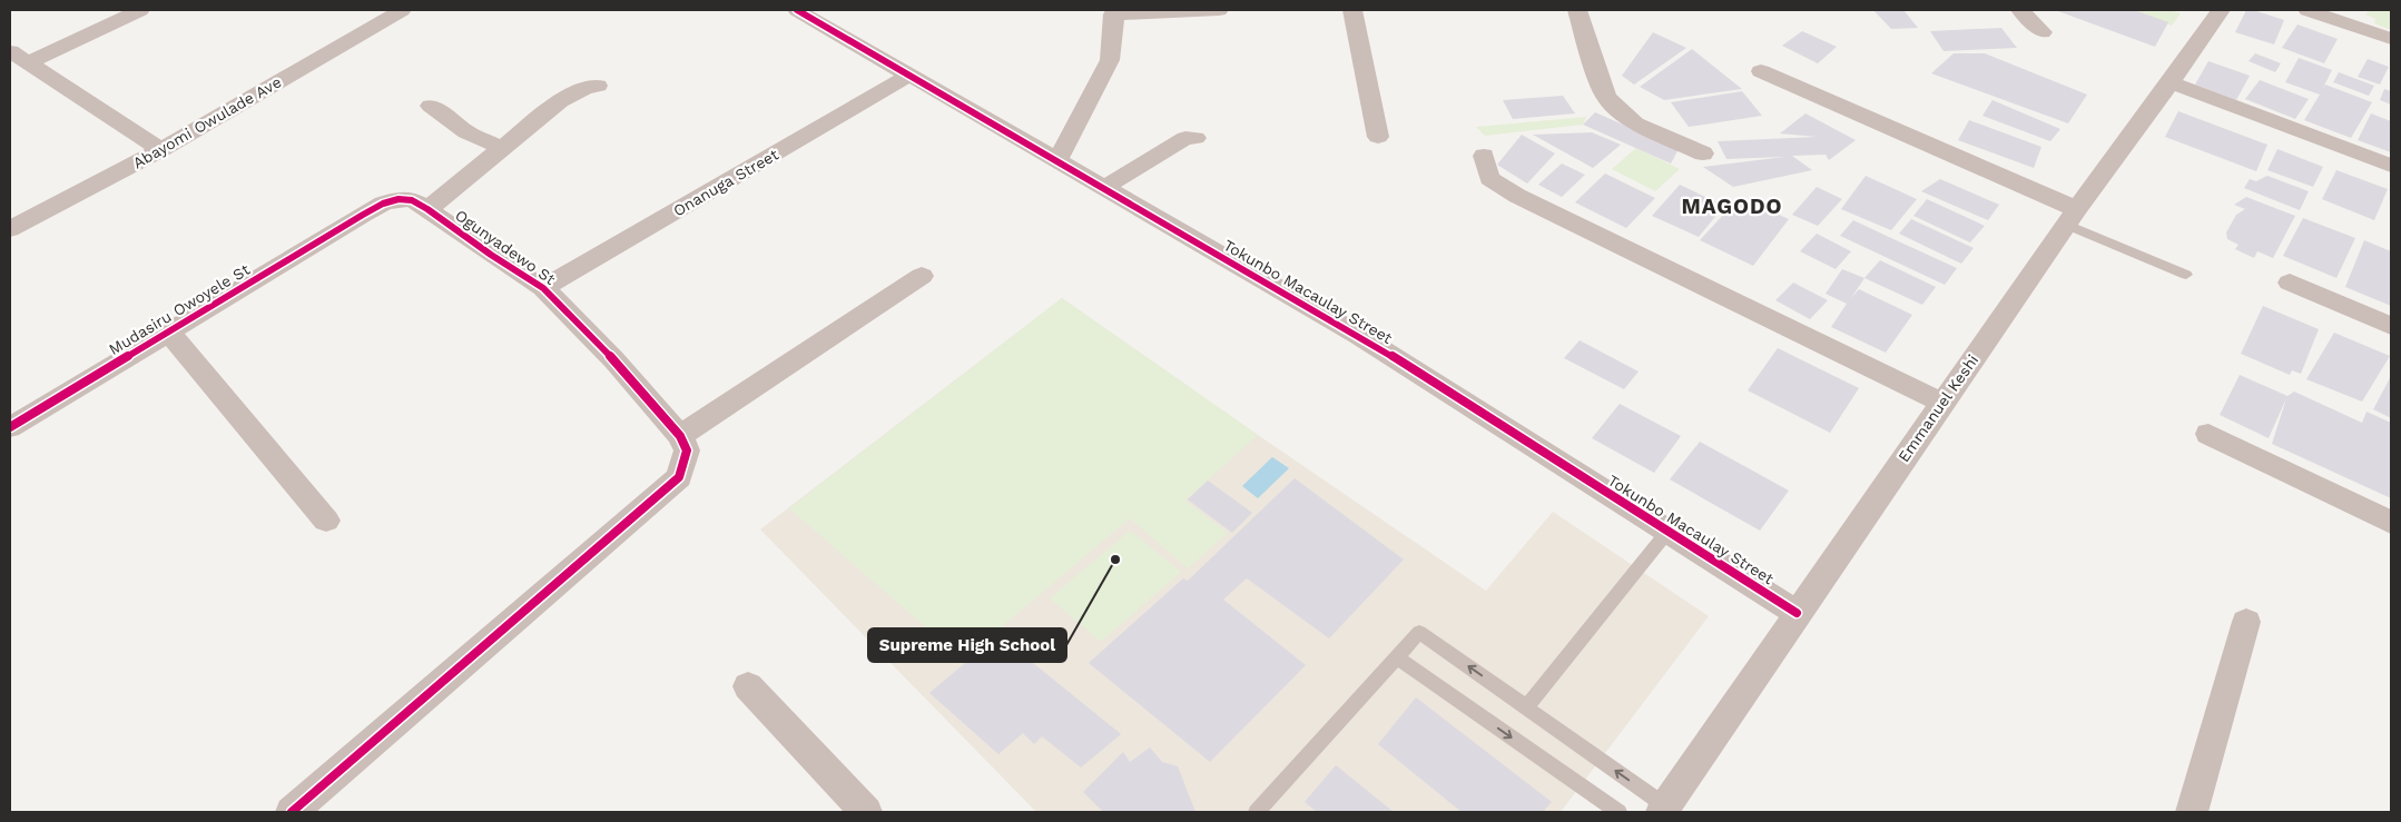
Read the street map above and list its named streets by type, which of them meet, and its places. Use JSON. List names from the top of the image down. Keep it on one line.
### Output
{"streets":{"street":["Abayomi Owulade Ave","Onanuga Street","Ogunyadewo St","Tokunbo Macaulay Street","Mudasiru Owoyele St","Emmanuel Keshi"]},"crossings":[["Onanuga Street","Ogunyadewo St"],["Onanuga Street","Tokunbo Macaulay Street"],["Ogunyadewo St","Mudasiru Owoyele St"],["Tokunbo Macaulay Street","Emmanuel Keshi"]],"districts":["MAGODO"],"places":["Supreme High School"]}
